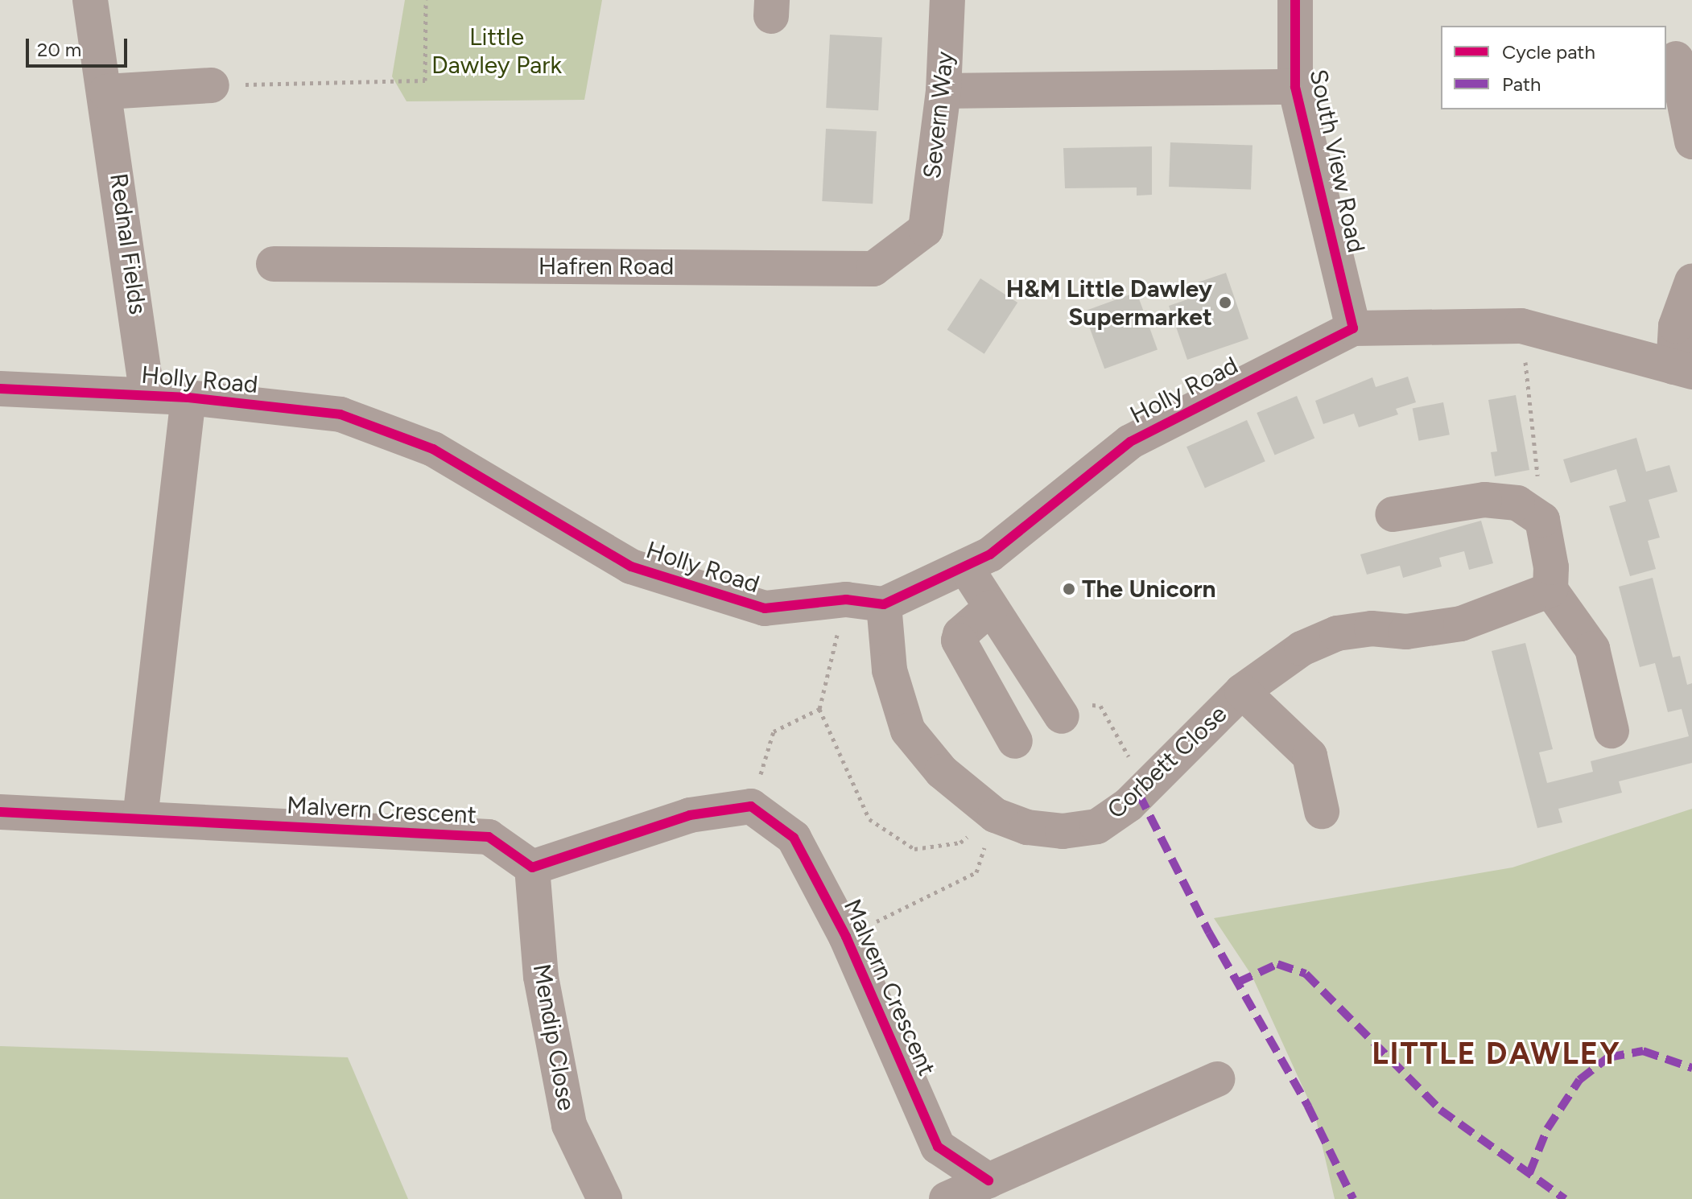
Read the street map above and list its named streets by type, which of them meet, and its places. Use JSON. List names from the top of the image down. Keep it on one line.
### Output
{"streets":{"street":["Severn Way","South View Road","Rednal Fields","Hafren Road","Holly Road","Corbett Close","Malvern Crescent","Mendip Close"]},"crossings":[["Severn Way","Hafren Road"],["South View Road","Holly Road"],["Rednal Fields","Holly Road"],["Holly Road","Corbett Close"],["Malvern Crescent","Mendip Close"]],"districts":["LITTLE DAWLEY"],"parks":["Little Dawley Park"],"places":["H&M Little Dawley Supermarket","The Unicorn"],"legend":["Cycle path","Path"],"scale_bar":"20 m"}
